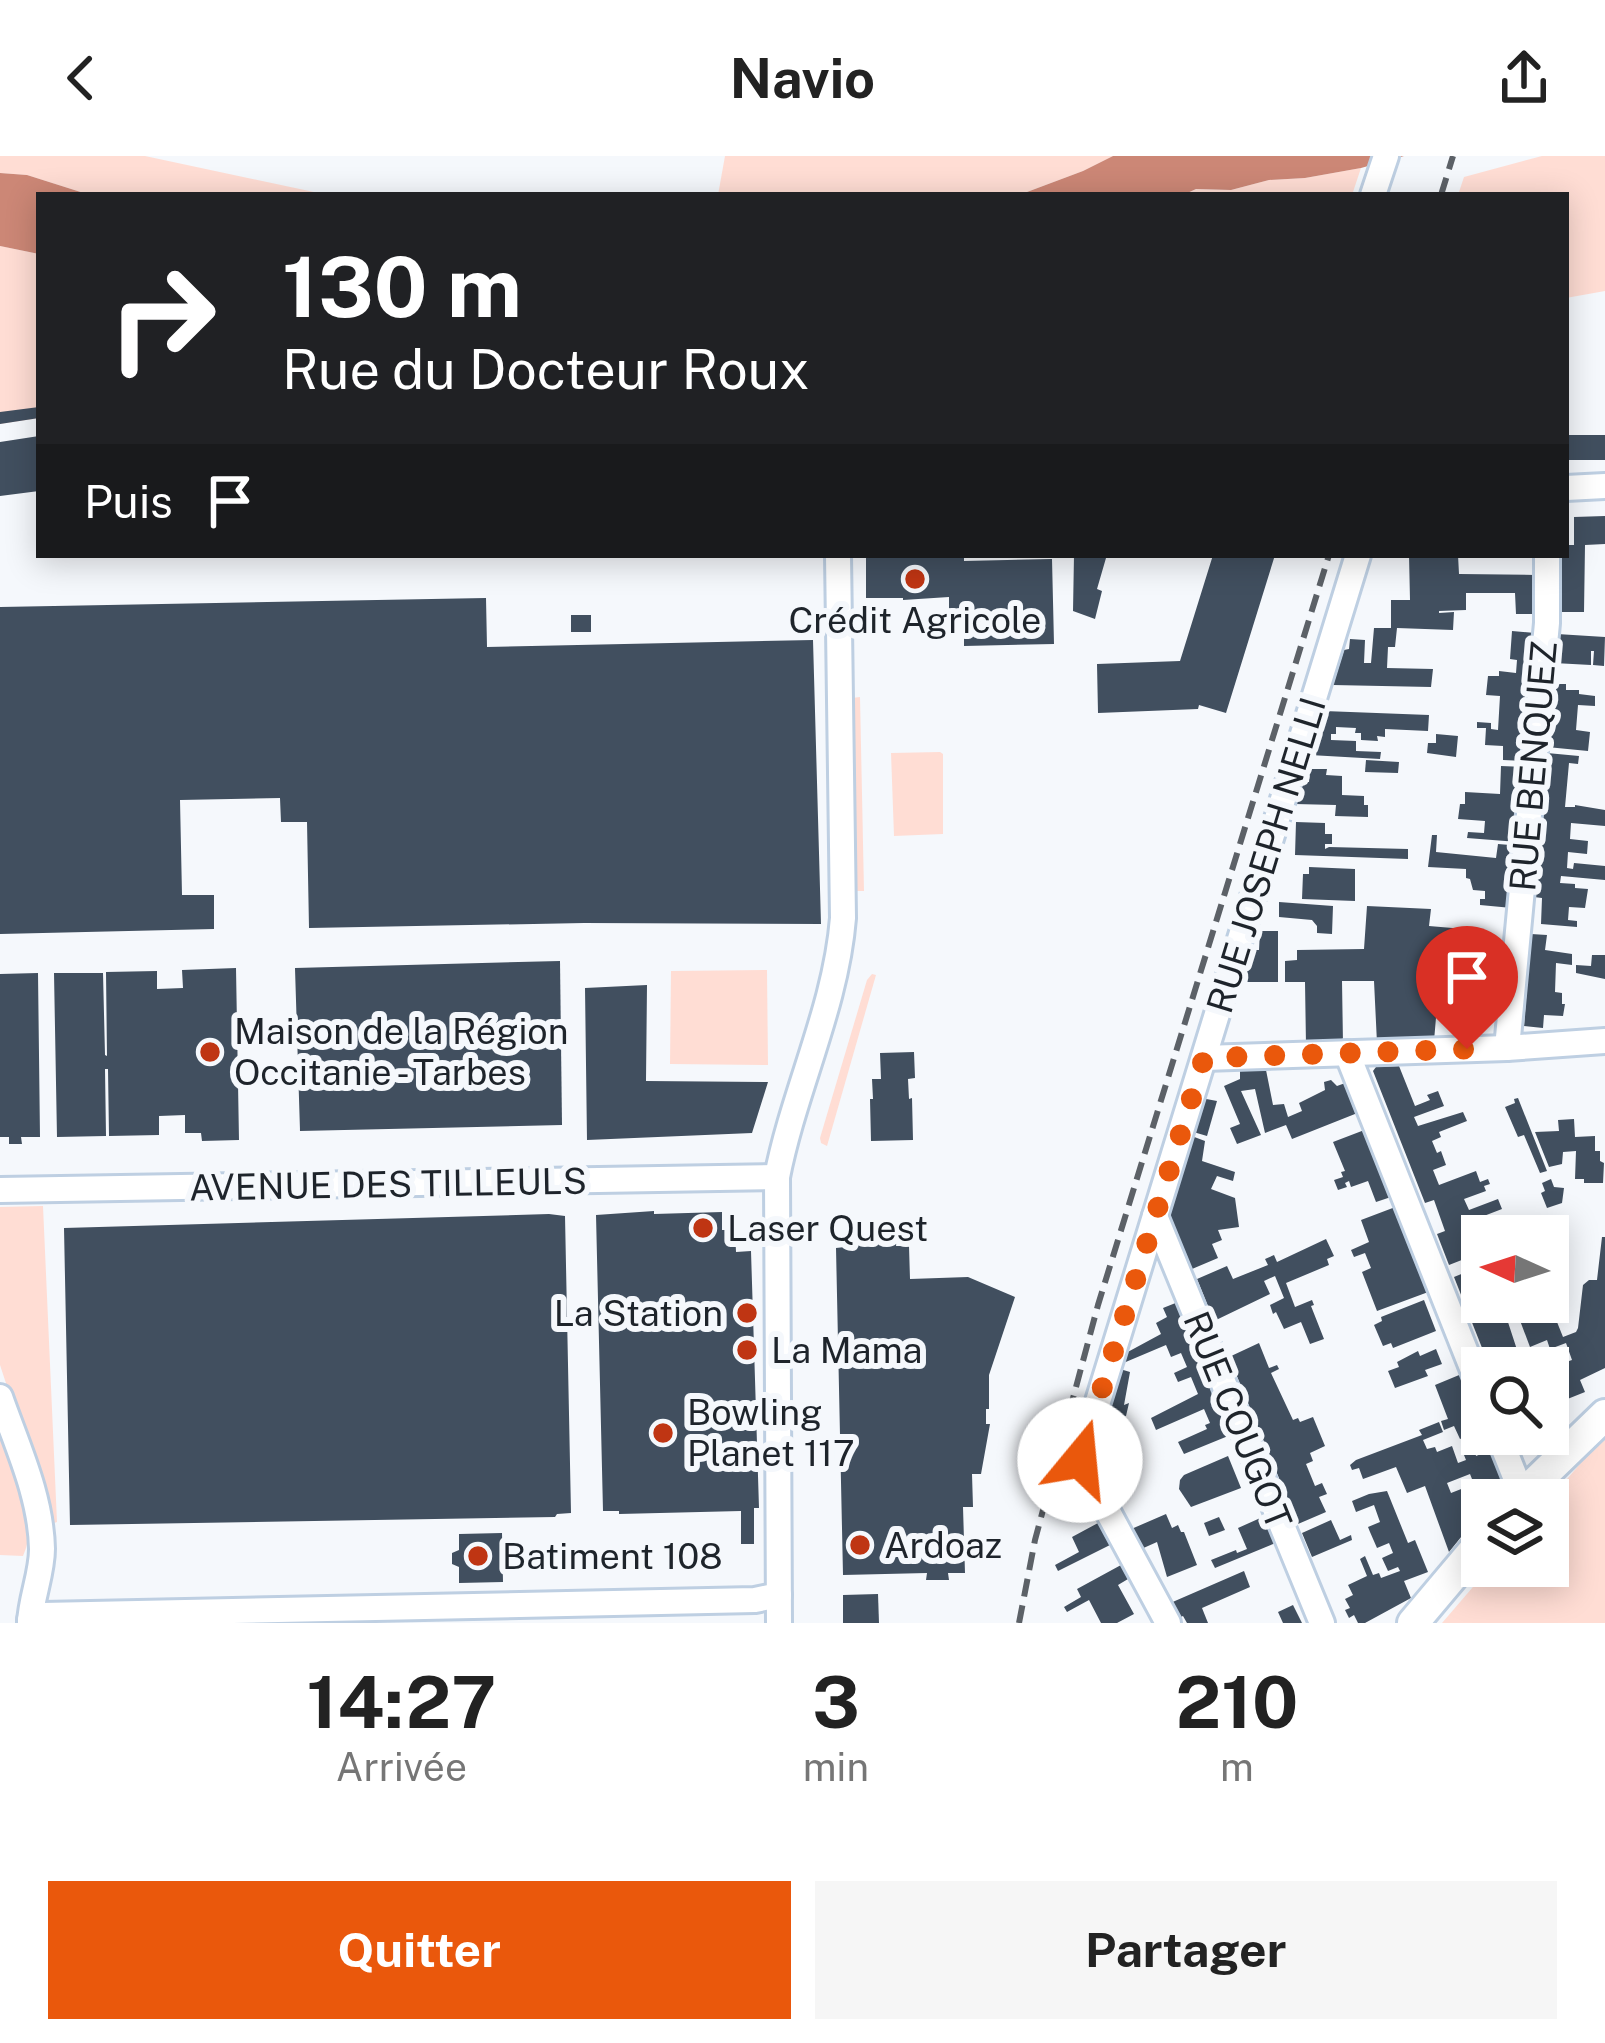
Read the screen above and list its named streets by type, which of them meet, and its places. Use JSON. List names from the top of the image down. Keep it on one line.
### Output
{"streets":{"street":["RUE BENQUEZ","RUE JOSEPH NELLI","AVENUE DES TILLEULS","RUE COUGOT"]},"crossings":[["RUE JOSEPH NELLI","RUE COUGOT"]],"places":["Crédit Agricole","Maison de la Région Occitanie - Tarbes","Laser Quest","La Station","La Mama","Bowling Planet 117","Ardoaz","Batiment 108"],"north":"left","page":{"header":"Navio","turn":["130 m","Rue du Docteur Roux"],"then":"Puis","eta":["14:27","Arrivée","3","min","210","m"],"buttons":["Quitter","Partager"]}}
